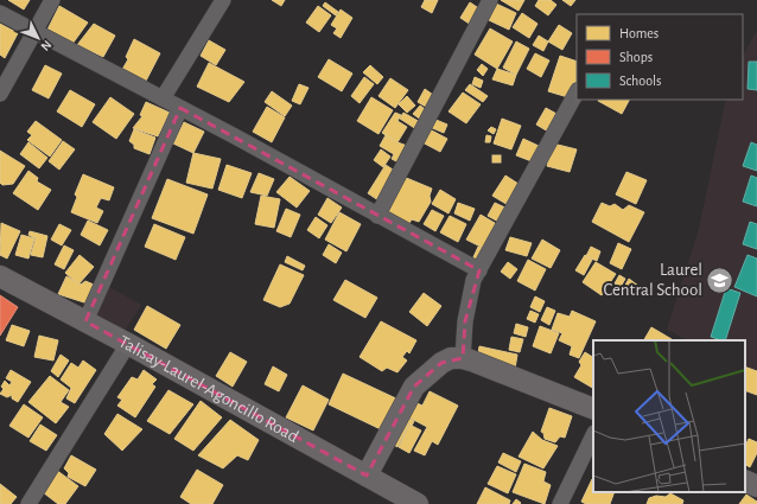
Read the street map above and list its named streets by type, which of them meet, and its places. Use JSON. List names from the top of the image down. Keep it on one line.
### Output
{"streets":{"main road":["Talisay-Laurel-Agoncillo Road"]},"places":{"school or university":["Laurel Central School"]},"legend":["Homes","Shops","Schools"],"north":"bottom right"}
